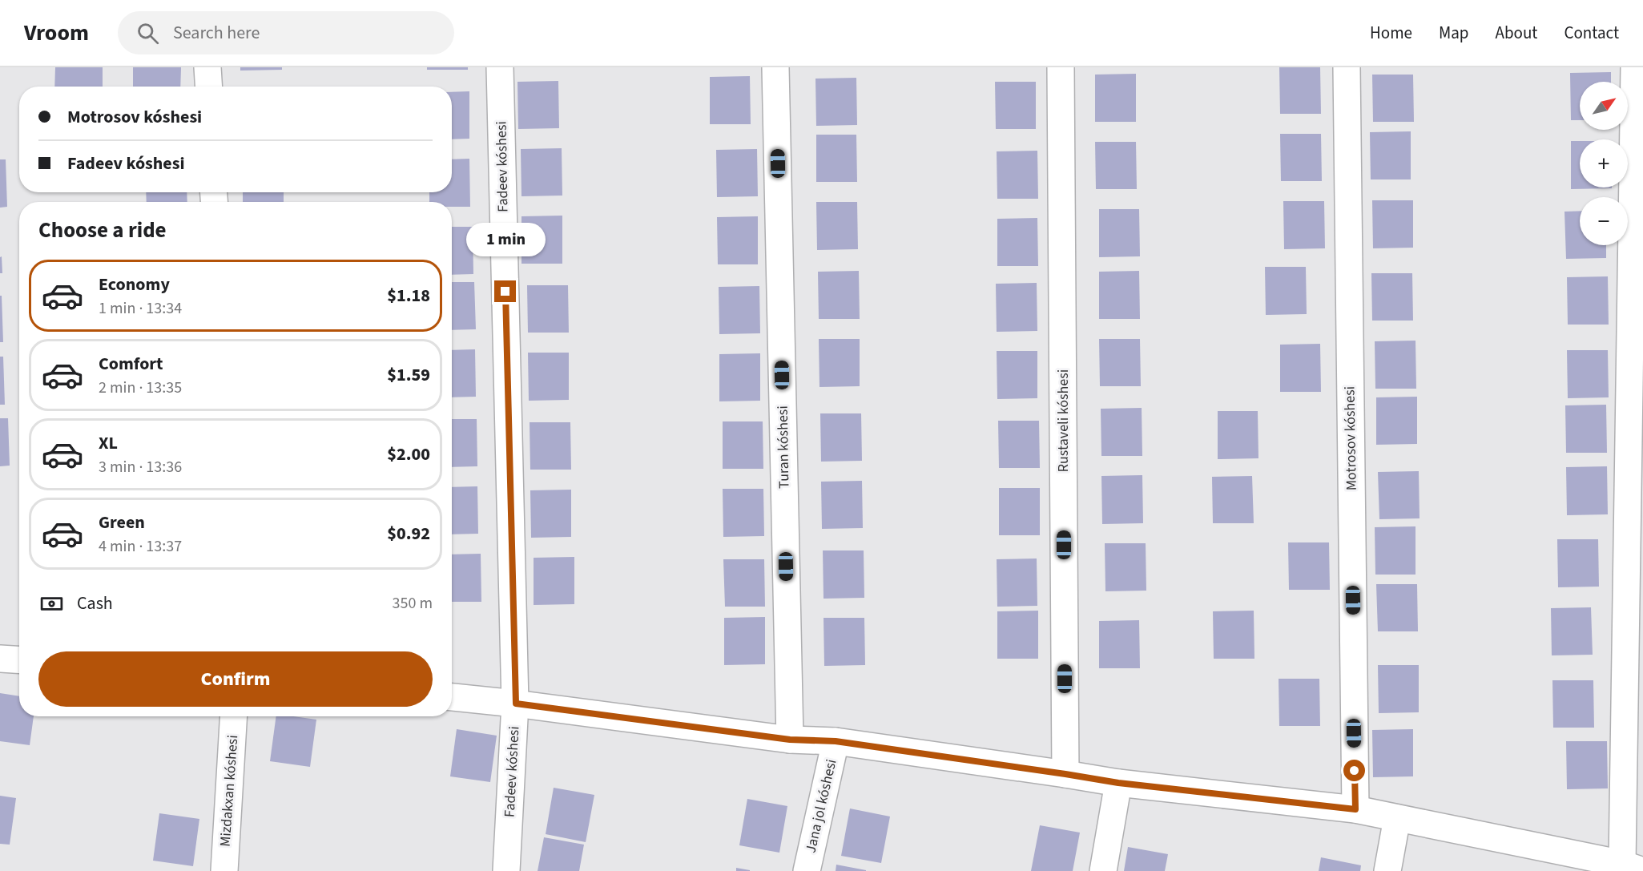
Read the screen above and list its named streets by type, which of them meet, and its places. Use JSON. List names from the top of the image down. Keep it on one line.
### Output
{"streets":{"street":["Fadeev kóshesi","Rustaveli kóshesi","Motrosov kóshesi","Turan kóshesi","Mizdakxan kóshesi","Jana jol kóshesi"]},"north":"top right","page":{"header":"Vroom","search":"Search here","nav":["Home","Map","About","Contact"],"map_buttons":["+","−"],"banner":["Motrosov kóshesi","Fadeev kóshesi"],"heading":"Choose a ride","bubble":"1 min","list":[{"name":"Economy","note":"1 min · 13:34","value":"$1.18"},{"name":"Comfort","note":"2 min · 13:35","value":"$1.59"},{"name":"XL","note":"3 min · 13:36","value":"$2.00"},{"name":"Green","note":"4 min · 13:37","value":"$0.92"}],"pay":["Cash","350 m"],"buttons":"Confirm"}}
